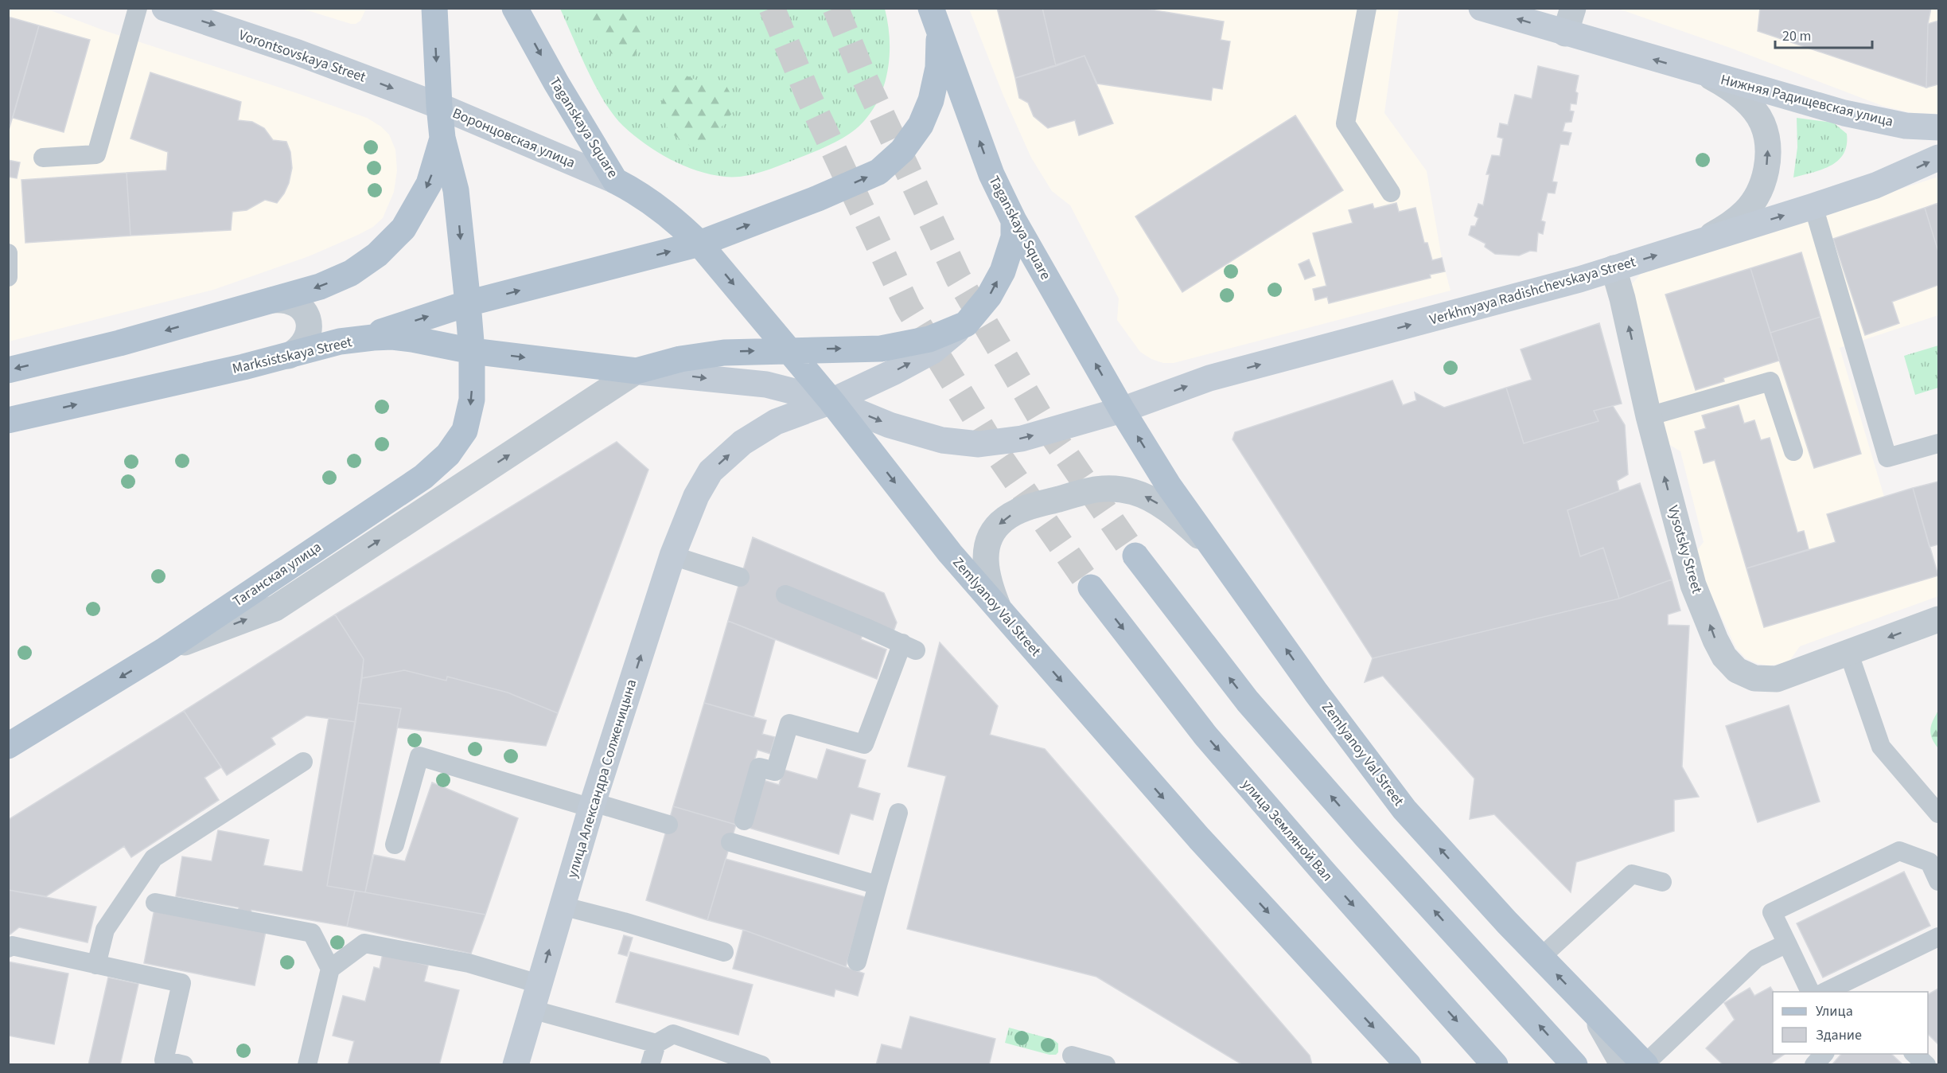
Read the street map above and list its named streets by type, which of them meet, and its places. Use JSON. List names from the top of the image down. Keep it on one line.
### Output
{"streets":{"main road":["Vorontsovskaya Street","Нижняя Радищевская улица","Taganskaya Square","Воронцовская улица","Verkhnyaya Radishchevskaya Street","Marksistskaya Street","Таганская улица","Zemlyanoy Val Street","улица Александра Солженицына","улица Земляной Вал"],"street":["Vysotsky Street"]},"crossings":[["Vorontsovskaya Street","Воронцовская улица"],["Нижняя Радищевская улица","Verkhnyaya Radishchevskaya Street"],["Taganskaya Square","Воронцовская улица"],["Taganskaya Square","Verkhnyaya Radishchevskaya Street"],["Taganskaya Square","Zemlyanoy Val Street"],["Verkhnyaya Radishchevskaya Street","Marksistskaya Street"],["Verkhnyaya Radishchevskaya Street","Vysotsky Street"],["Verkhnyaya Radishchevskaya Street","Zemlyanoy Val Street"],["Verkhnyaya Radishchevskaya Street","улица Александра Солженицына"],["Marksistskaya Street","Таганская улица"],["Zemlyanoy Val Street","улица Александра Солженицына"]],"one_way":["Vorontsovskaya Street","Verkhnyaya Radishchevskaya Street","Таганская улица","улица Александра Солженицына"],"legend":["Улица","Здание"],"scale_bar":"20 m"}
